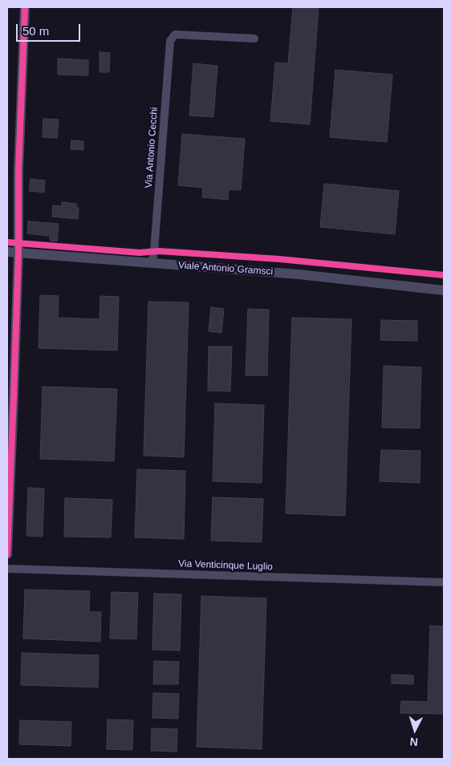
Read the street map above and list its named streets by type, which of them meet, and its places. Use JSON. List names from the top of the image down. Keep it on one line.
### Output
{"streets":{"street":["Via Antonio Cecchi","Viale Antonio Gramsci","Via Venticinque Luglio"]},"crossings":[["Via Antonio Cecchi","Viale Antonio Gramsci"]],"scale_bar":"50 m","north":"bottom"}
